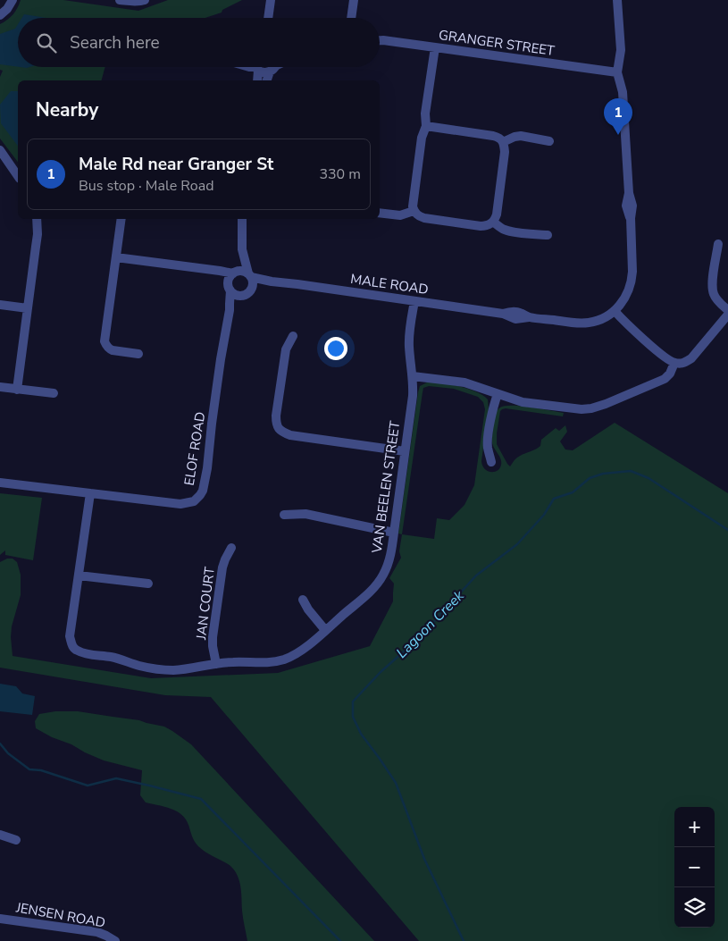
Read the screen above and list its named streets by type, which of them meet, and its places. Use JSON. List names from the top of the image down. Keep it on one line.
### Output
{"streets":{"street":["GRANGER STREET","MALE ROAD","ELOF ROAD","VAN BEELEN STREET","JAN COURT","JENSEN ROAD"]},"crossings":[["GRANGER STREET","MALE ROAD"],["MALE ROAD","ELOF ROAD"],["MALE ROAD","VAN BEELEN STREET"],["ELOF ROAD","VAN BEELEN STREET"],["VAN BEELEN STREET","JAN COURT"]],"water":["Lagoon Creek"],"page":{"search":"Search here","heading":"Nearby","pins":"1","list":[{"mark":"1","name":"Male Rd near Granger St","note":"Bus stop · Male Road","value":"330 m"}],"map_buttons":["+","−"]}}
